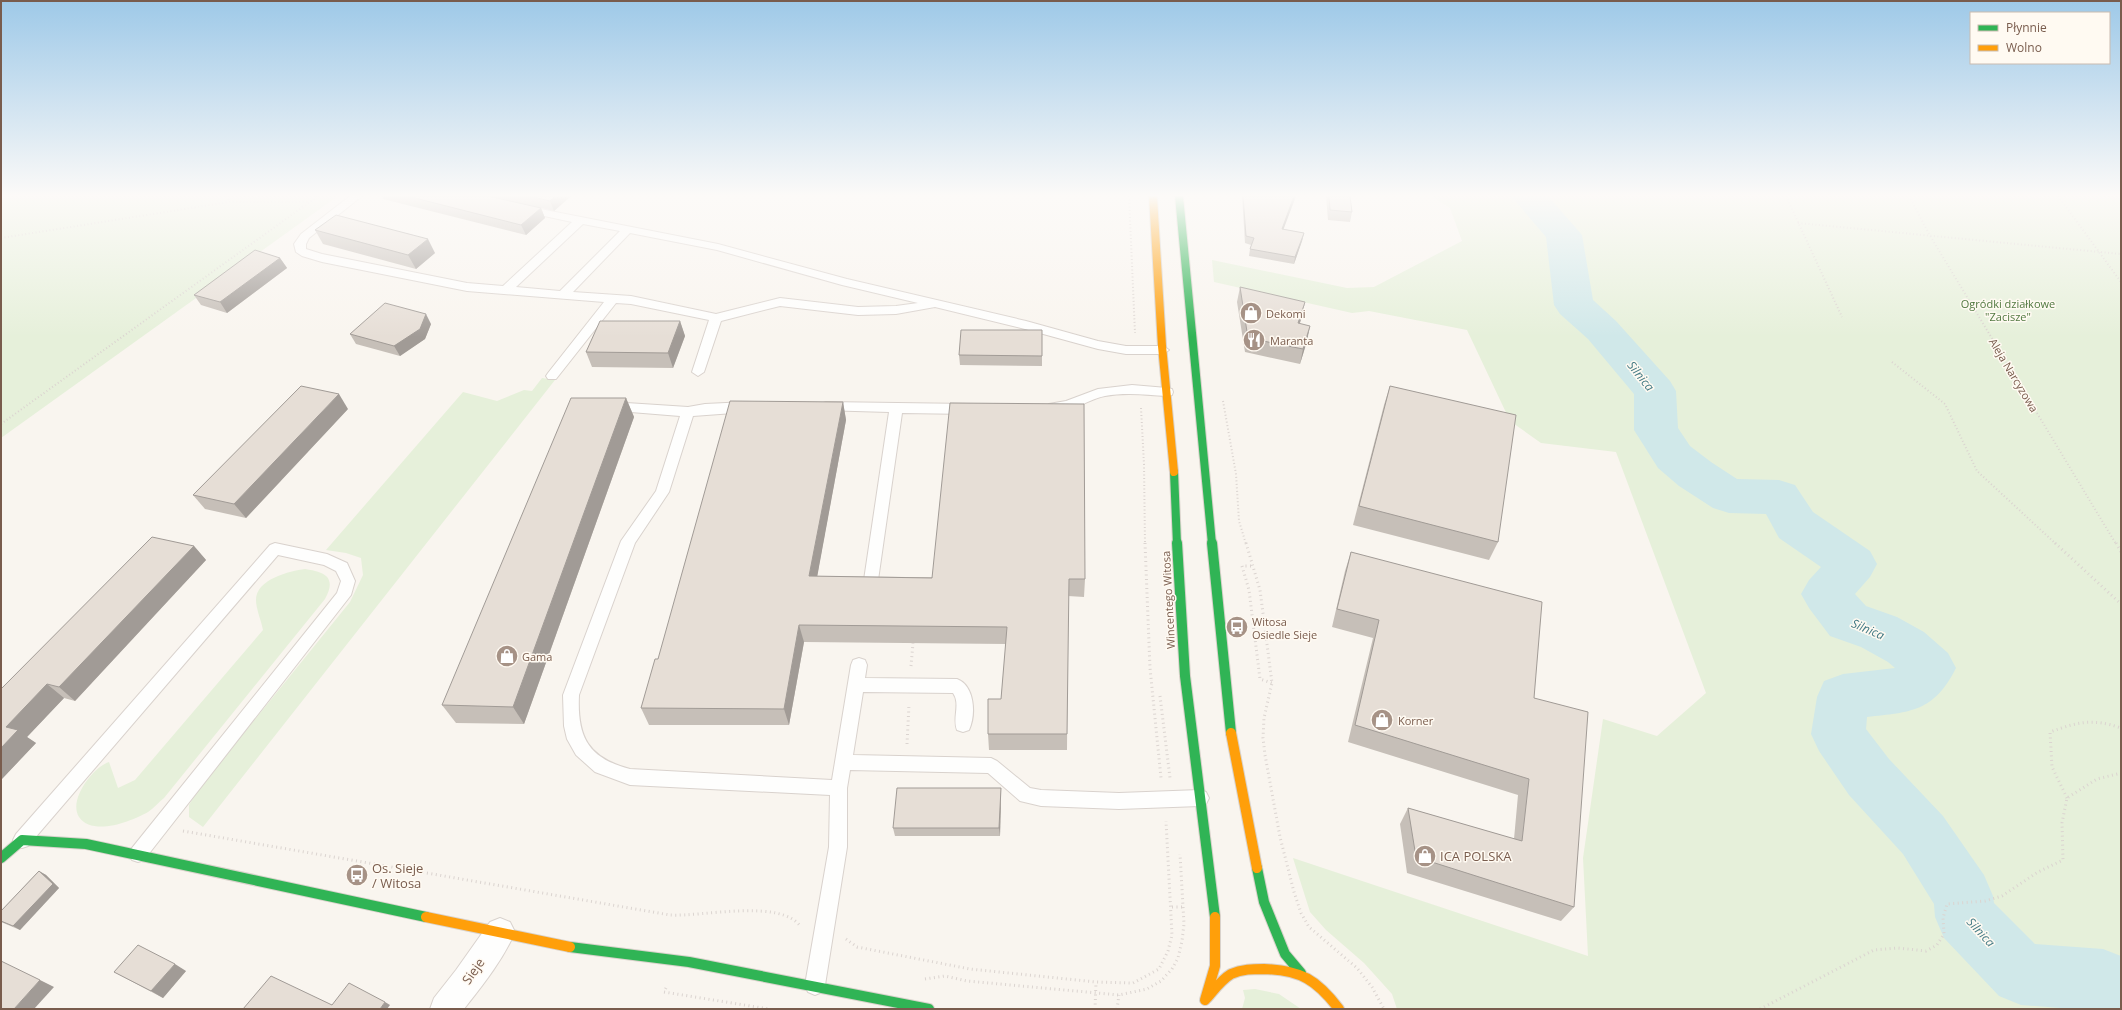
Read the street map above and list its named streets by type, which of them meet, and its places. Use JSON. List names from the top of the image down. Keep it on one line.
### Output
{"streets":{"main road":["Wincentego Witosa"],"street":["Sieje"],"path":["Aleja Narcyzowa"]},"water":["Silnica"],"parks":["Ogródki działkowe \"Zacisze\""],"places":{"shop":["Dekomi","Gama","Korner","ICA POLSKA"],"restaurant":["Maranta"],"bus stop":["Witosa Osiedle Sieje","Os. Sieje / Witosa"]},"legend":["Płynnie","Wolno"]}
